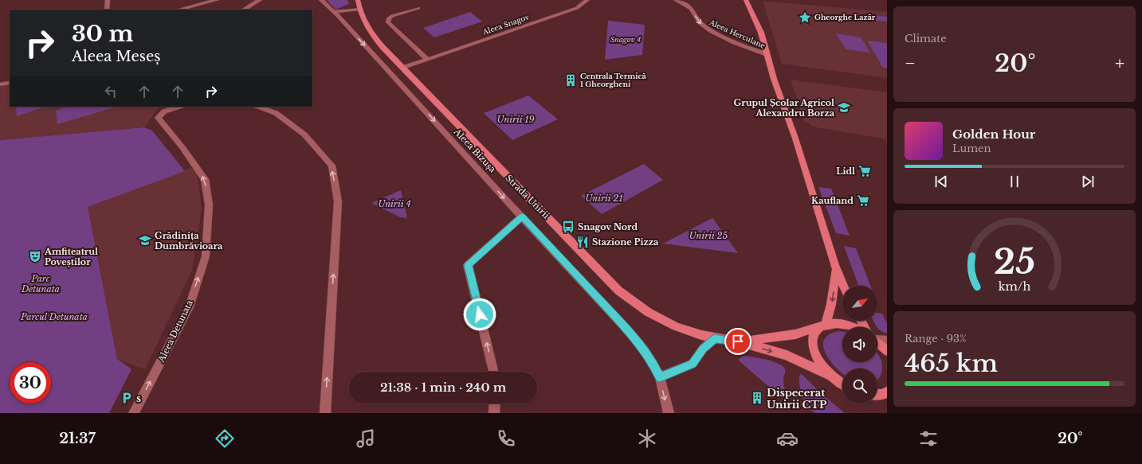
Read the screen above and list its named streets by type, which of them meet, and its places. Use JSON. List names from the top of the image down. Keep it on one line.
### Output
{"streets":{"main road":["Strada Unirii"],"street":["Aleea Snagov","Aleea Herculane","Aleea Bizușa","Aleea Detunata"]},"crossings":[["Aleea Snagov","Strada Unirii"]],"one_way":["Aleea Herculane","Aleea Bizușa","Aleea Detunata"],"parks":["Snagov 4","Unirii 19","Unirii 21","Unirii 4","Unirii 25","Parc Detunata","Parcul Detunata"],"places":{"place":["Gheorghe Lazăr"],"building":["Centrala Termică 1 Gheorgheni","Dispecerat Unirii CTP"],"school or university":["Grupul Școlar Agricol Alexandru Borza","Grădinița Dumbrăvioara"],"supermarket":["Lidl","Kaufland"],"bus stop":["Snagov Nord"],"restaurant":["Stazione Pizza"],"theatre":["Amfiteatrul Poveștilor"],"parking":["s"]},"north":"top right","page":{"tile":["Climate",["Range · 93%","465 km"]],"turn":["30 m","Aleea Meseș"],"heat":["−","20°","+"],"song":["Golden Hour","Lumen"],"limit":"30","trip":"21:38 · 1 min · 240 m","tabs":["21:37","20°"],"gauge":["25","km/h"]}}
